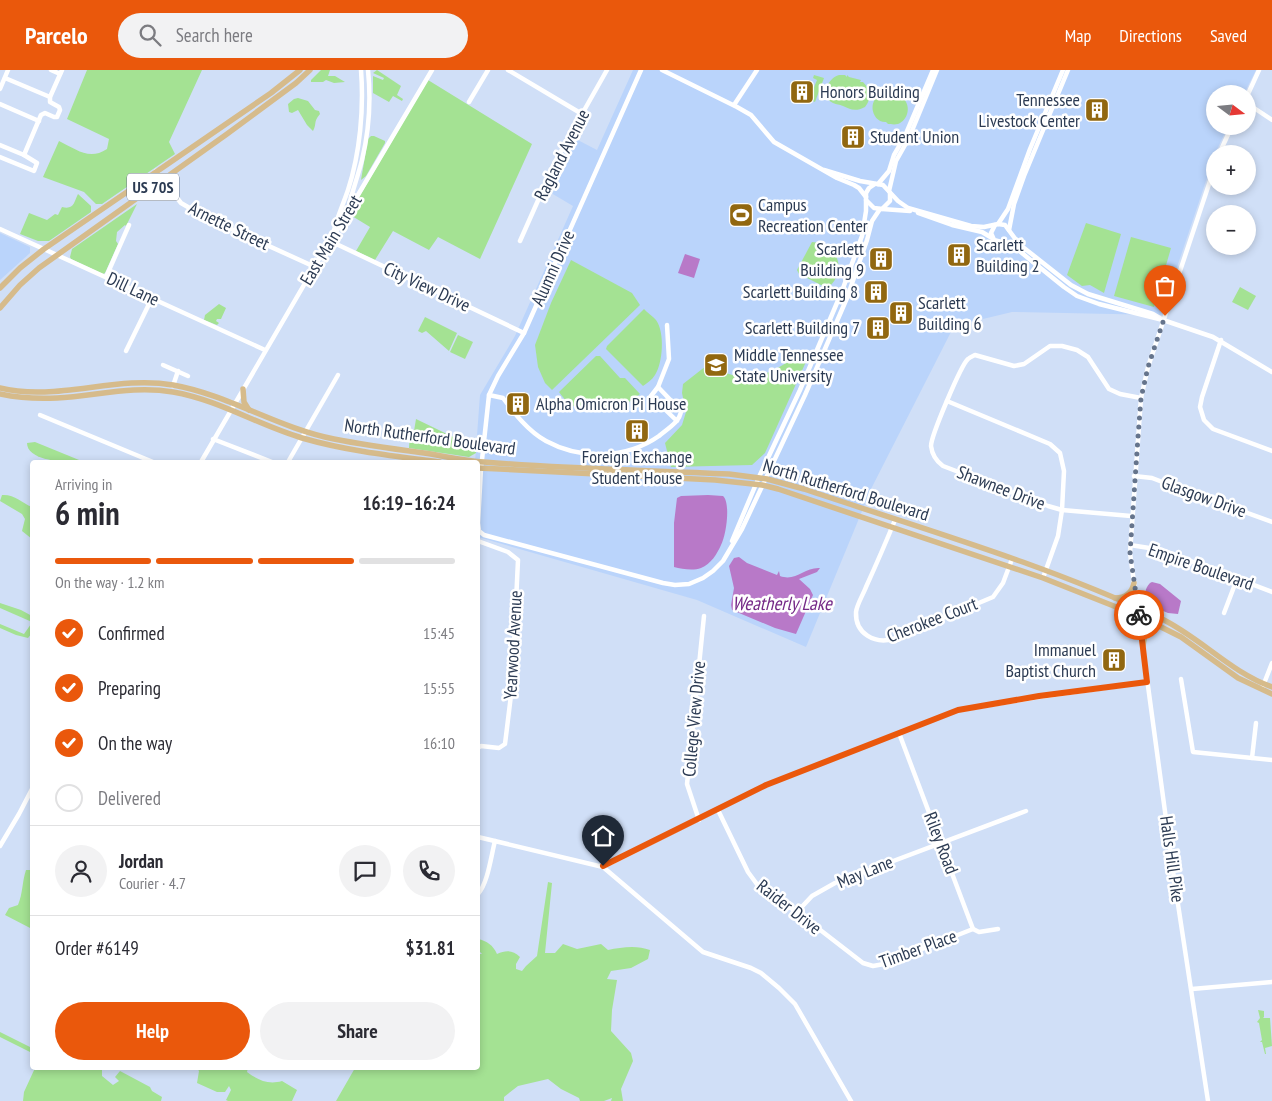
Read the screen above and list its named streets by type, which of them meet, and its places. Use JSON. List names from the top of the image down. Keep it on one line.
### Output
{"streets":{"main road":["US 70S","North Rutherford Boulevard"],"street":["Ragland Avenue","Arnette Street","East Main Street","Alumni Drive","City View Drive","Dill Lane","Shawnee Drive","Glasgow Drive","Empire Boulevard","Cherokee Court","Yearwood Avenue","College View Drive","Riley Road","Halls Hill Pike","May Lane","Raider Drive","Timber Place"]},"crossings":[["US 70S","Arnette Street"],["US 70S","Dill Lane"],["Arnette Street","East Main Street"],["East Main Street","City View Drive"],["East Main Street","Dill Lane"],["East Main Street","North Rutherford Boulevard"],["Alumni Drive","City View Drive"],["Alumni Drive","North Rutherford Boulevard"],["North Rutherford Boulevard","Cherokee Court"],["North Rutherford Boulevard","Halls Hill Pike"],["Shawnee Drive","Halls Hill Pike"],["Glasgow Drive","Halls Hill Pike"],["Empire Boulevard","Halls Hill Pike"],["Riley Road","May Lane"],["Riley Road","Timber Place"],["May Lane","Raider Drive"],["Raider Drive","Timber Place"]],"water":["Weatherly Lake"],"places":{"building":["Honors Building","Tennessee Livestock Center","Student Union","Scarlett Building 2","Scarlett Building 9","Scarlett Building 8","Scarlett Building 6","Scarlett Building 7","Alpha Omicron Pi House","Foreign Exchange Student House","Immanuel Baptist Church"],"sports":["Campus Recreation Center"],"school or university":["Middle Tennessee State University"]},"north":"right","page":{"header":"Parcelo","search":"Search here","nav":["Map","Directions","Saved"],"map_buttons":["+","−"],"heading":["6 min","Arriving in","16:19–16:24"],"panel":["Jordan","Courier · 4.7","Order #6149","$31.81"],"bar":"On the way · 1.2 km","list":[["Confirmed","15:45"],["Preparing","15:55"],["On the way","16:10"],"Delivered"],"buttons":["Help","Share"]}}
